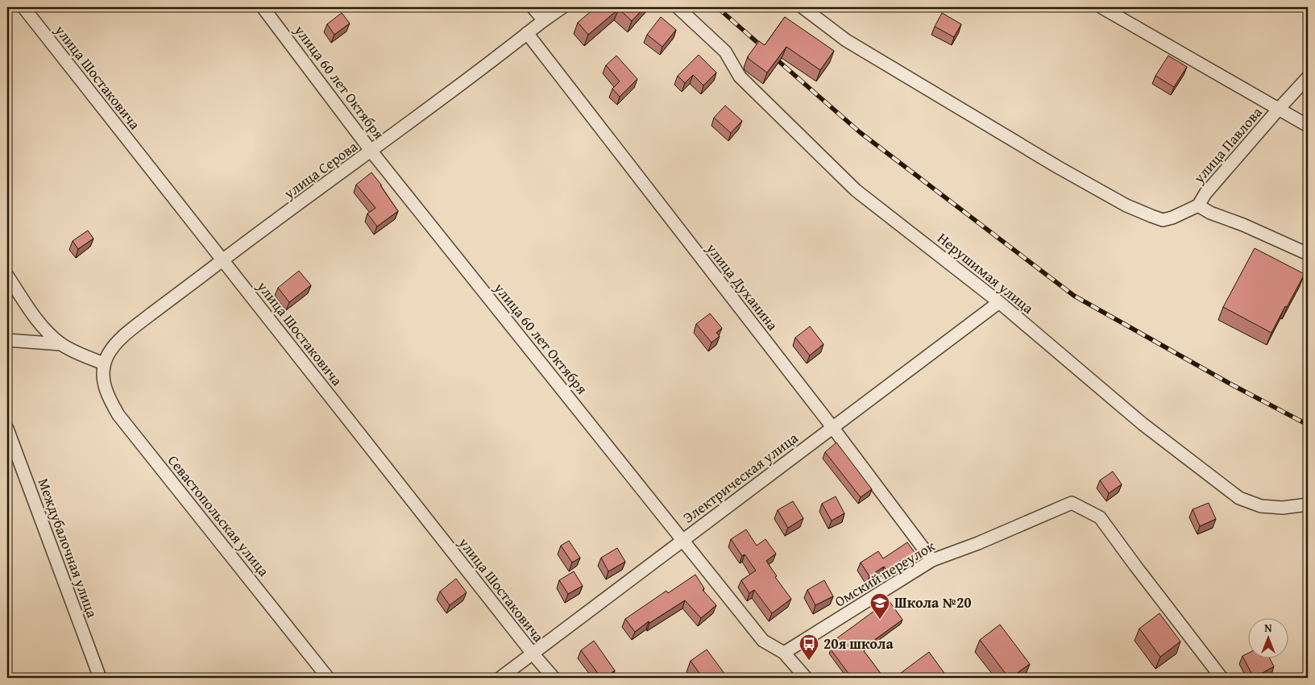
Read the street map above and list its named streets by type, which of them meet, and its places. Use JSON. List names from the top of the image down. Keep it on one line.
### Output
{"streets":{"street":["улица Шостаковича","улица 60 лет Октября","улица Павлова","улица Серова","Нерушимая улица","улица Духанина","Электрическая улица","Севастопольская улица","Междубалочная улица","Омский переулок"]},"crossings":[["улица Шостаковича","улица Серова"],["улица Шостаковича","Электрическая улица"],["улица 60 лет Октября","улица Серова"],["улица 60 лет Октября","Электрическая улица"],["улица 60 лет Октября","Омский переулок"],["улица Серова","улица Духанина"],["улица Серова","Севастопольская улица"],["Нерушимая улица","Электрическая улица"],["улица Духанина","Электрическая улица"],["улица Духанина","Омский переулок"]],"places":{"school or university":["Школа №20"],"bus stop":["20я школа"]},"north":"top"}
